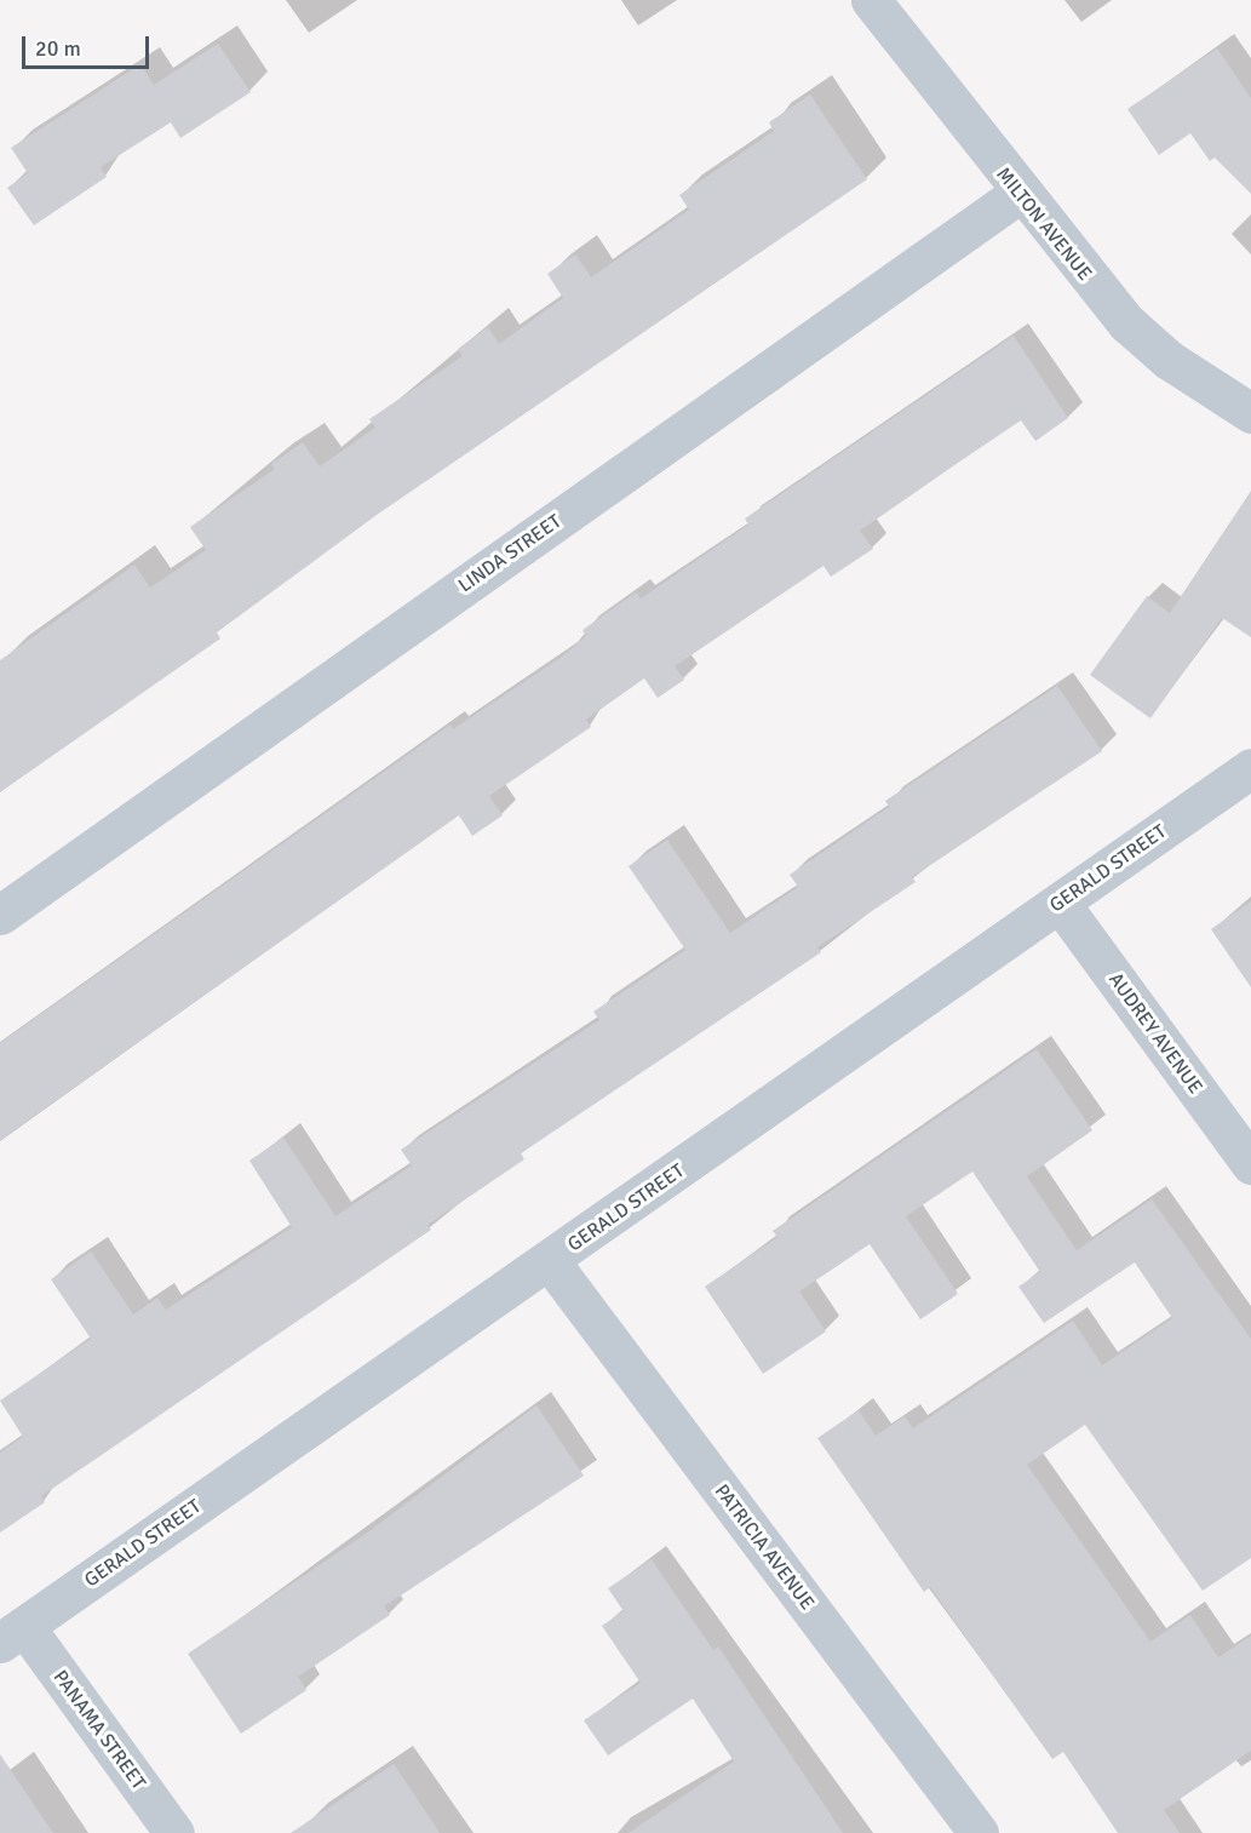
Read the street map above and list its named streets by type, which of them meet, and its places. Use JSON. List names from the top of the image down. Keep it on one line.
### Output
{"streets":{"street":["MILTON AVENUE","LINDA STREET","GERALD STREET","AUDREY AVENUE","PATRICIA AVENUE","PANAMA STREET"]},"crossings":[["MILTON AVENUE","LINDA STREET"],["GERALD STREET","AUDREY AVENUE"],["GERALD STREET","PATRICIA AVENUE"],["GERALD STREET","PANAMA STREET"]],"scale_bar":"20 m"}
